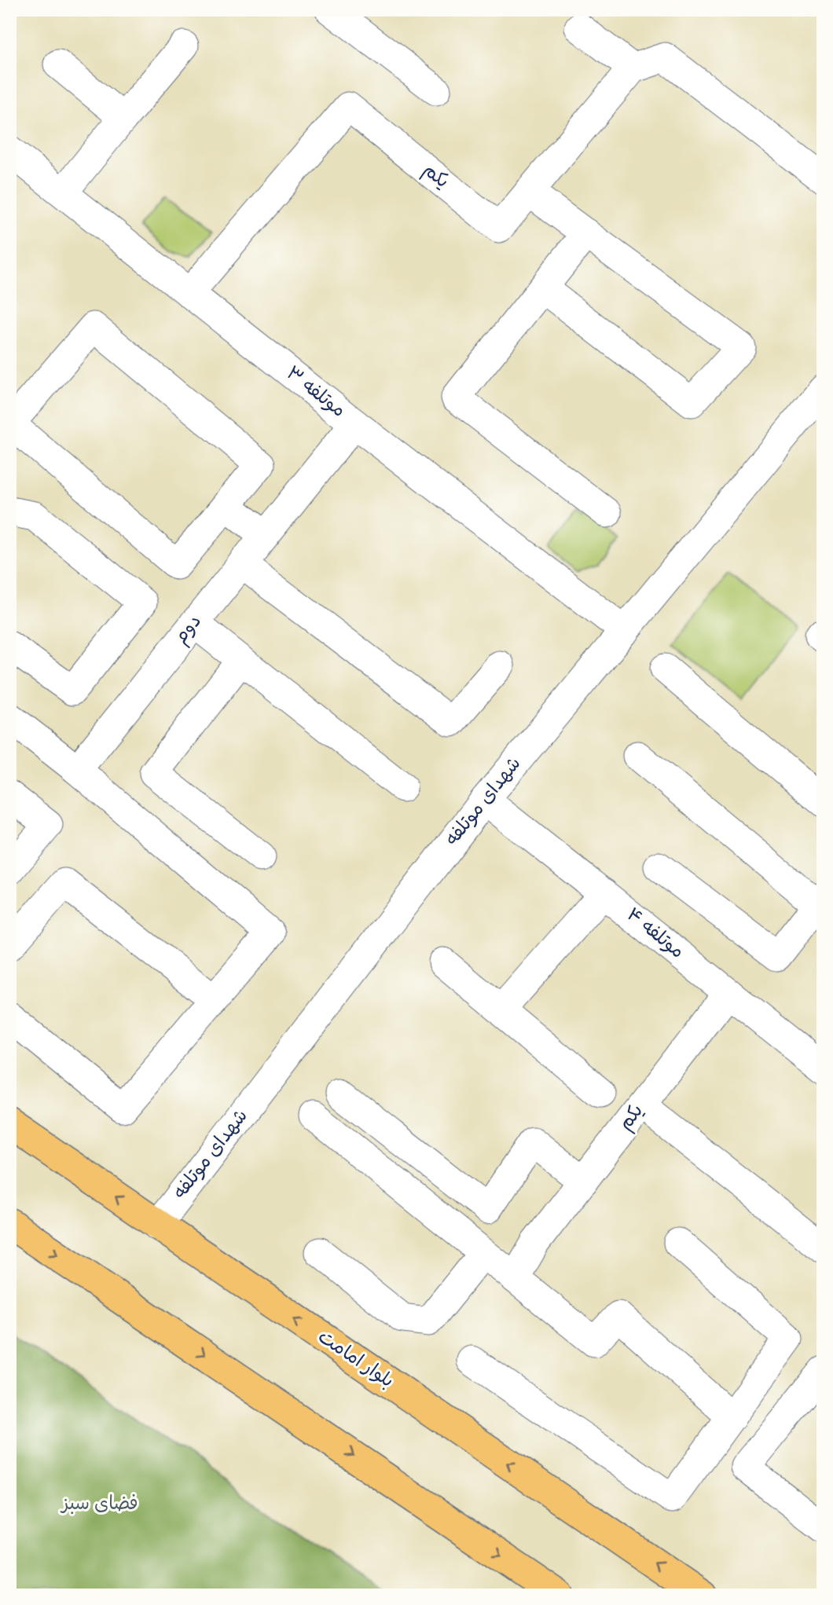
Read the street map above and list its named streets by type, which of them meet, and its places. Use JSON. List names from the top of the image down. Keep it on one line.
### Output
{"streets":{"main road":["بلوار امامت"],"street":["یکم","موتلفه ۳","دوم","شهدای موتلفه","موتلفه ۴"]},"crossings":[["یکم","موتلفه ۳"],["یکم","موتلفه ۴"],["موتلفه ۳","دوم"],["موتلفه ۳","شهدای موتلفه"],["شهدای موتلفه","موتلفه ۴"],["شهدای موتلفه","بلوار امامت"]],"parks":["فضای سبز"]}
